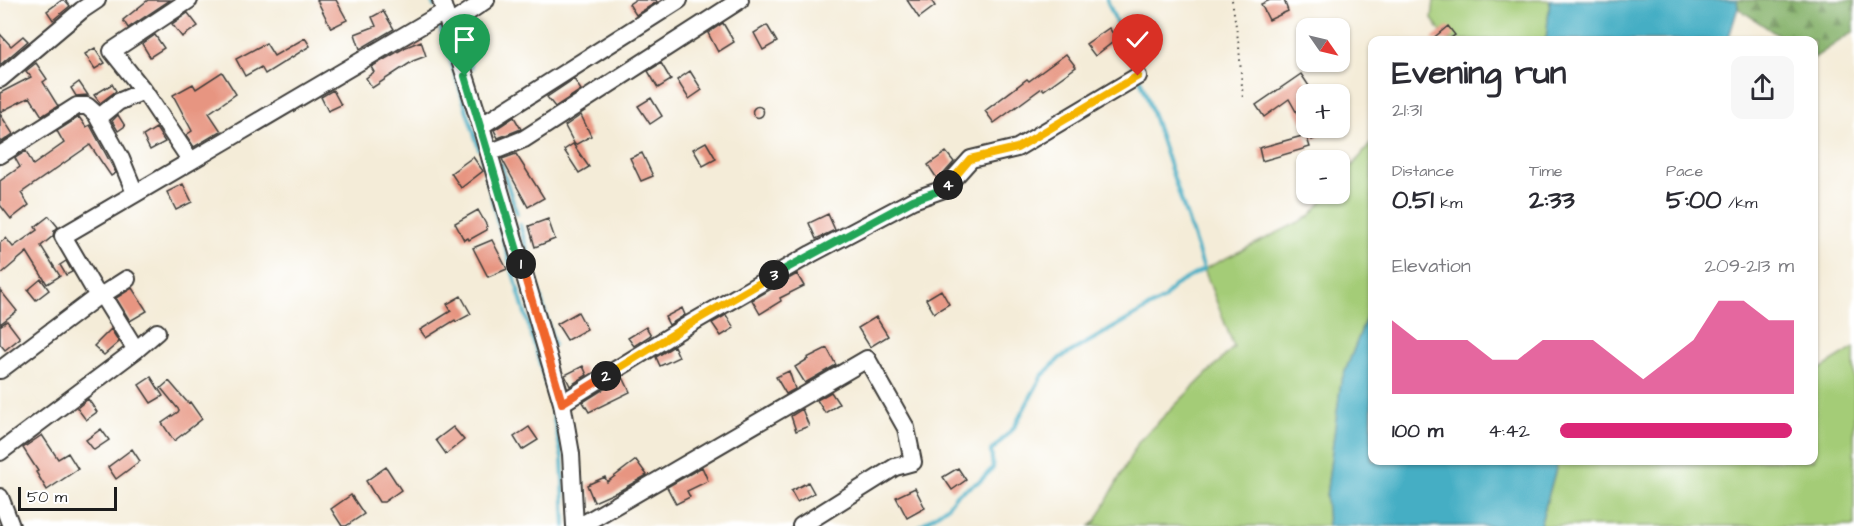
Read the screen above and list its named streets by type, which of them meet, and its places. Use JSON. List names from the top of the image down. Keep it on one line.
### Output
{"scale_bar":"50 m","north":"bottom right","page":{"map_buttons":["+","−"],"heading":["Evening run","21:31"],"stats":[["Distance","0.51 km"],["Time","2:33"],["Pace","5:00 /km"]],"pins":["4","1","3","2"],"chart":["Elevation","209–213 m"],"list":[{"name":"100 m","note":"4:42"}],"scale":"50 m"}}
